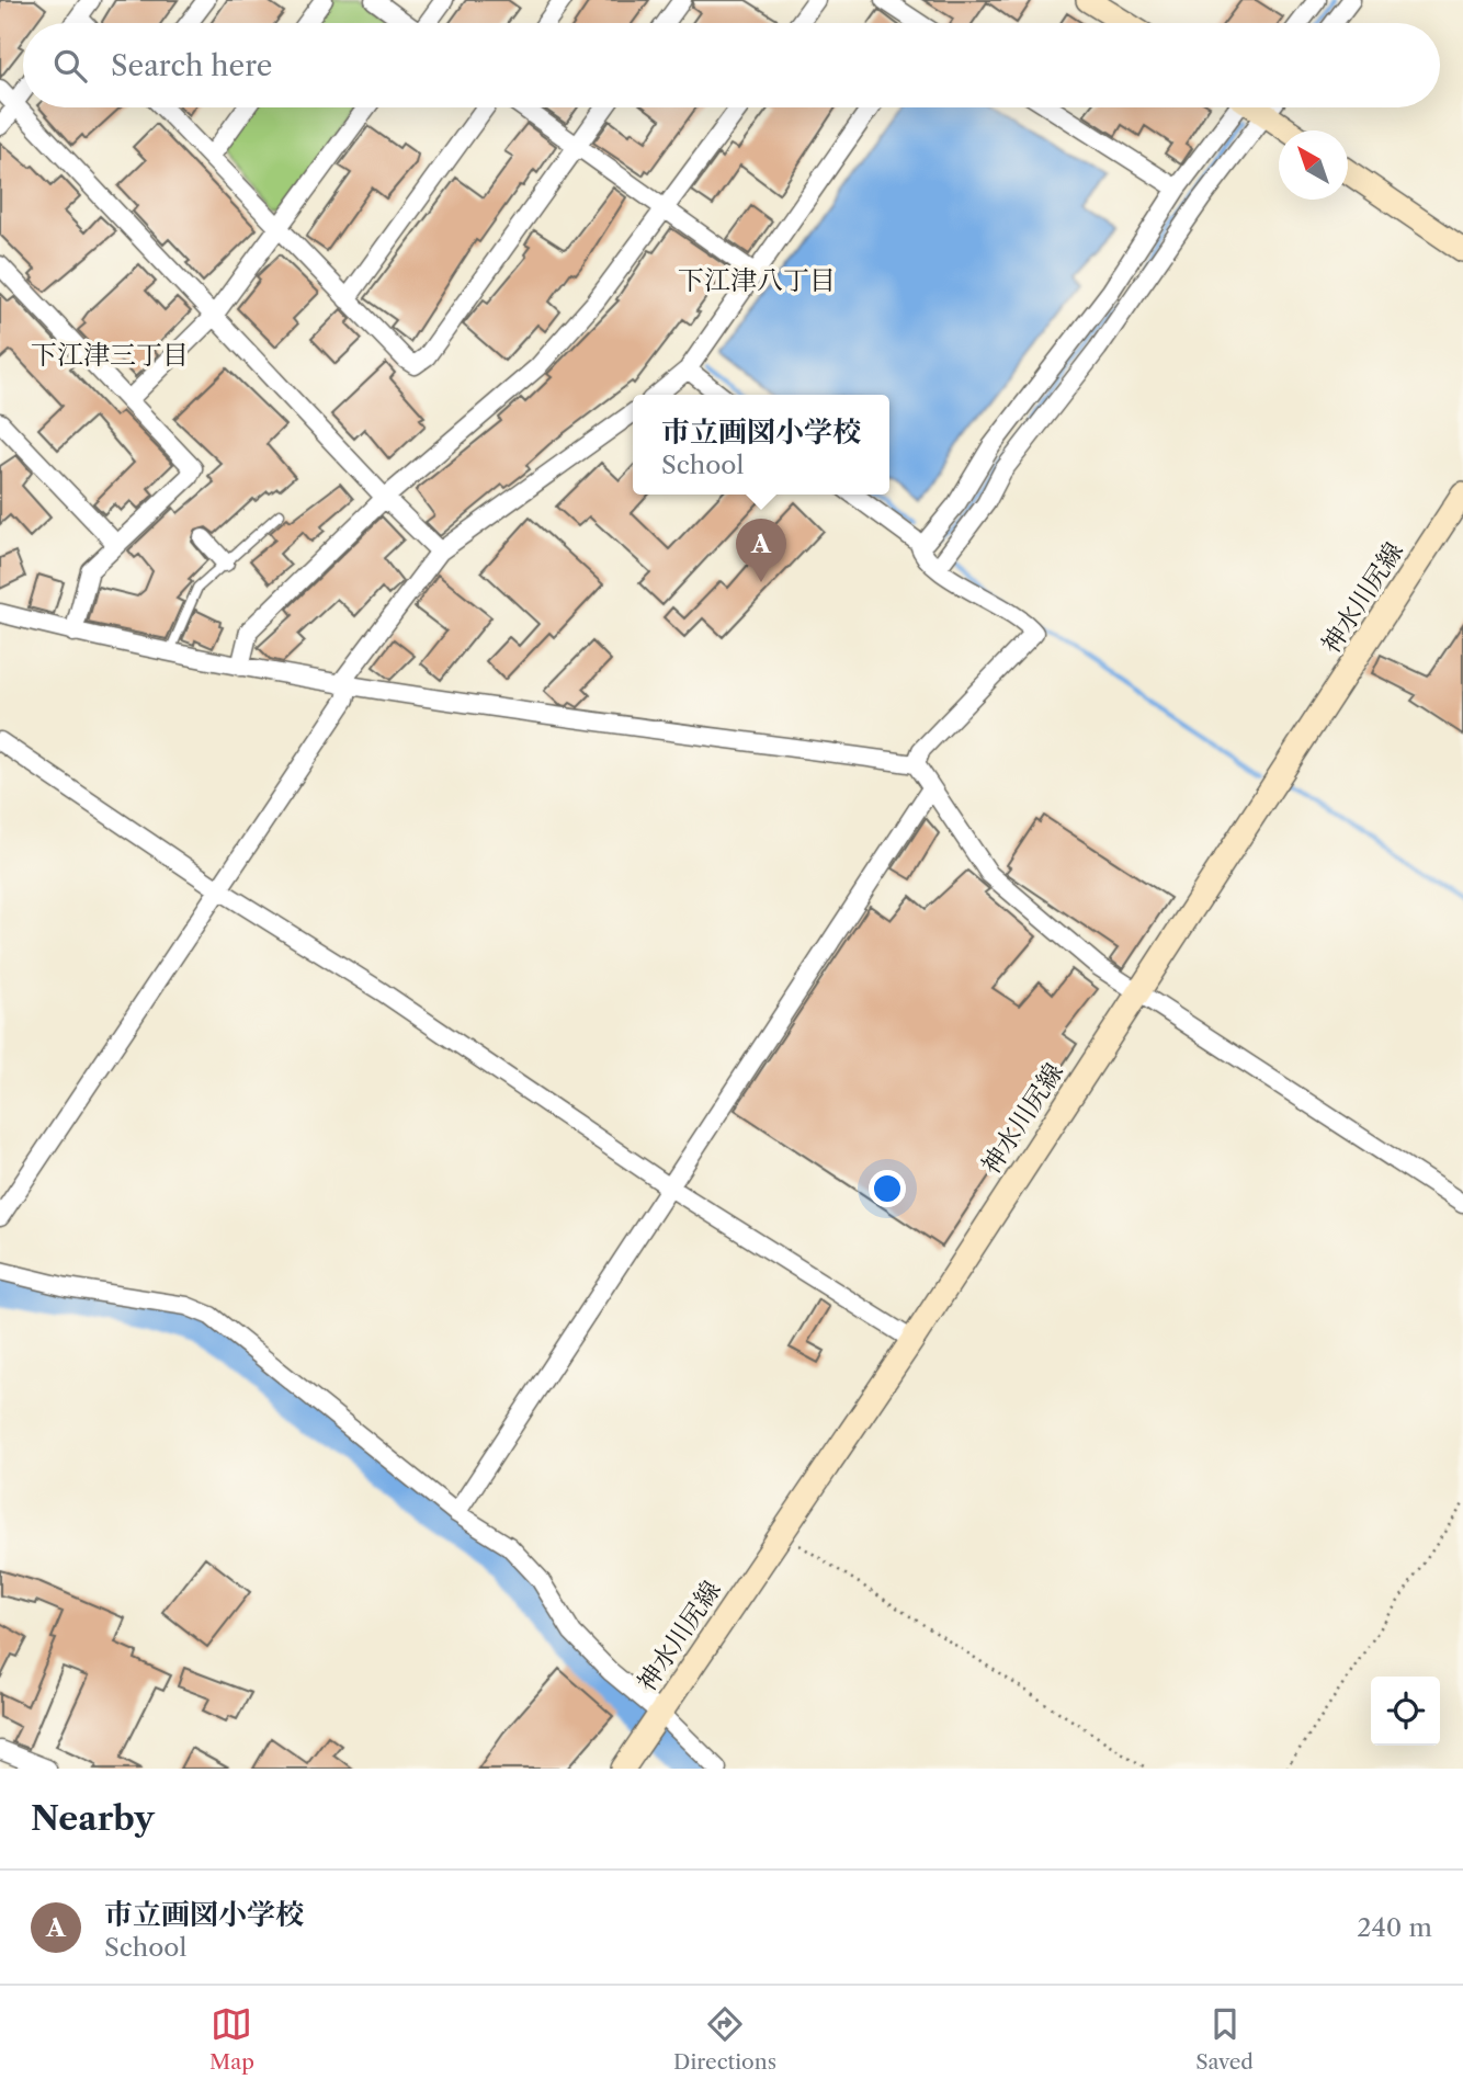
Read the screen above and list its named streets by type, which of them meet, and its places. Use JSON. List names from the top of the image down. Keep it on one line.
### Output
{"streets":{"main road":["神水川尻線"]},"districts":["下江津八丁目","下江津三丁目"],"north":"top left","page":{"search":"Search here","popup":["市立画図小学校","School"],"pins":"A","heading":"Nearby","list":[{"mark":"A","name":"市立画図小学校","note":"School","value":"240 m"}],"nav":["Map","Directions","Saved"]}}
